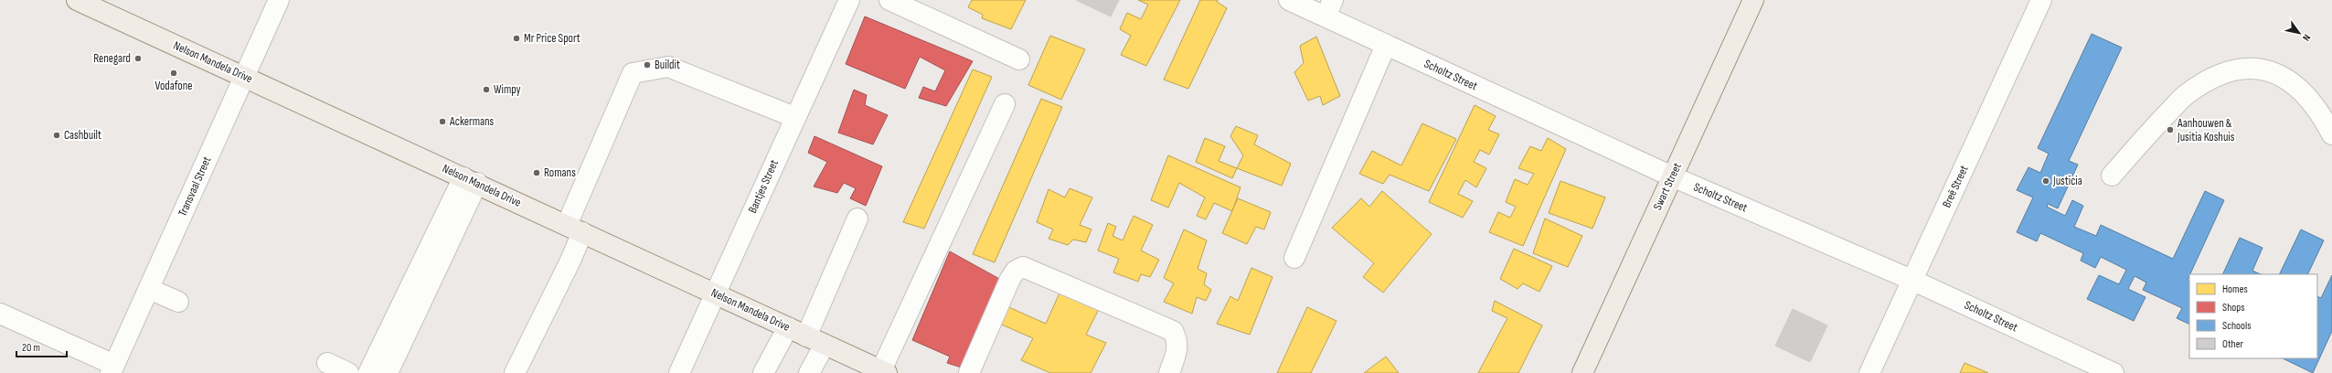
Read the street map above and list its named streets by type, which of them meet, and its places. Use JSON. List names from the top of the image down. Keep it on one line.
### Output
{"streets":{"main road":["Nelson Mandela Drive","Swart Street"],"street":["Scholtz Street","Transvaal Street","Bantjes Street","Breë Street"]},"crossings":[["Nelson Mandela Drive","Transvaal Street"],["Nelson Mandela Drive","Bantjes Street"],["Scholtz Street","Swart Street"],["Scholtz Street","Breë Street"]],"places":["Mr Price Sport","Renegard","Buildit","Vodafone","Wimpy","Ackermans","Aanhouwen & Jusitia Koshuis","Cashbuilt","Romans","Justicia"],"legend":["Homes","Shops","Schools","Other"],"scale_bar":"20 m","north":"bottom right"}
